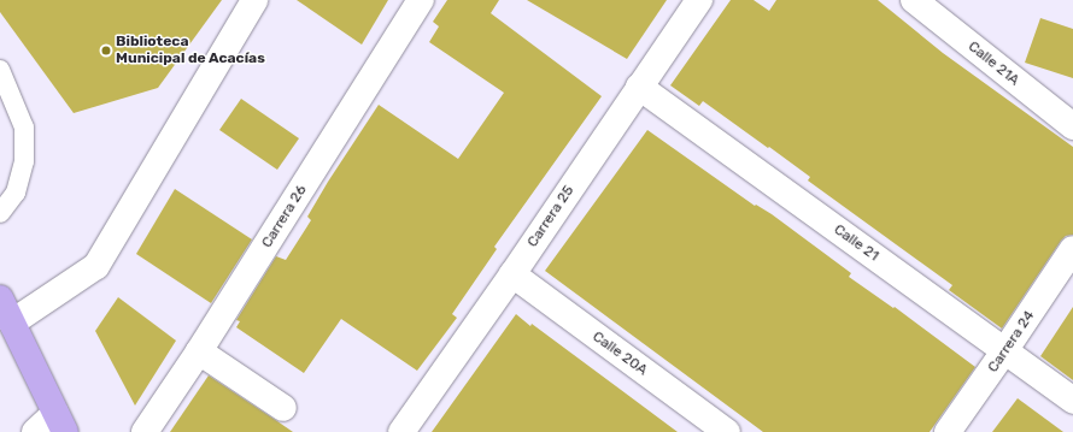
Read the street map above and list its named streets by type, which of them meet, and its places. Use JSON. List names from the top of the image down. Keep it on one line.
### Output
{"streets":{"street":["Calle 21A","Carrera 26","Carrera 25","Calle 21","Carrera 24","Calle 20A"]},"crossings":[["Carrera 25","Calle 21"],["Carrera 25","Calle 20A"],["Calle 21","Carrera 24"]],"places":["Biblioteca Municipal de Acacías"]}
